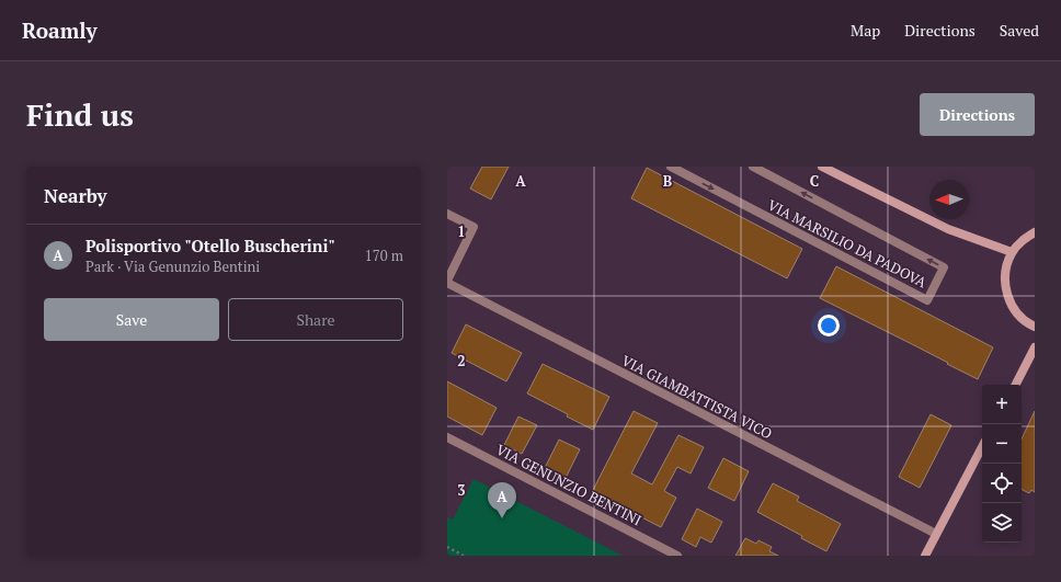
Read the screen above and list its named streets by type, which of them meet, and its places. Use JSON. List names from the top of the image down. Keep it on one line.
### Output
{"streets":{"street":["VIA MARSILIO DA PADOVA","VIA GIAMBATTISTA VICO","VIA GENUNZIO BENTINI"]},"north":"left","page":{"header":"Roamly","nav":["Map","Directions","Saved"],"buttons":["Directions",["Save","Share"]],"title":"Find us","heading":"Nearby","list":[{"mark":"A","name":"Polisportivo \"Otello Buscherini\"","note":"Park · Via Genunzio Bentini","value":"170 m"}],"map_buttons":["+","−"],"pins":"A"},"grid":{"columns":["A","B","C"],"rows":["1","2","3"]}}
